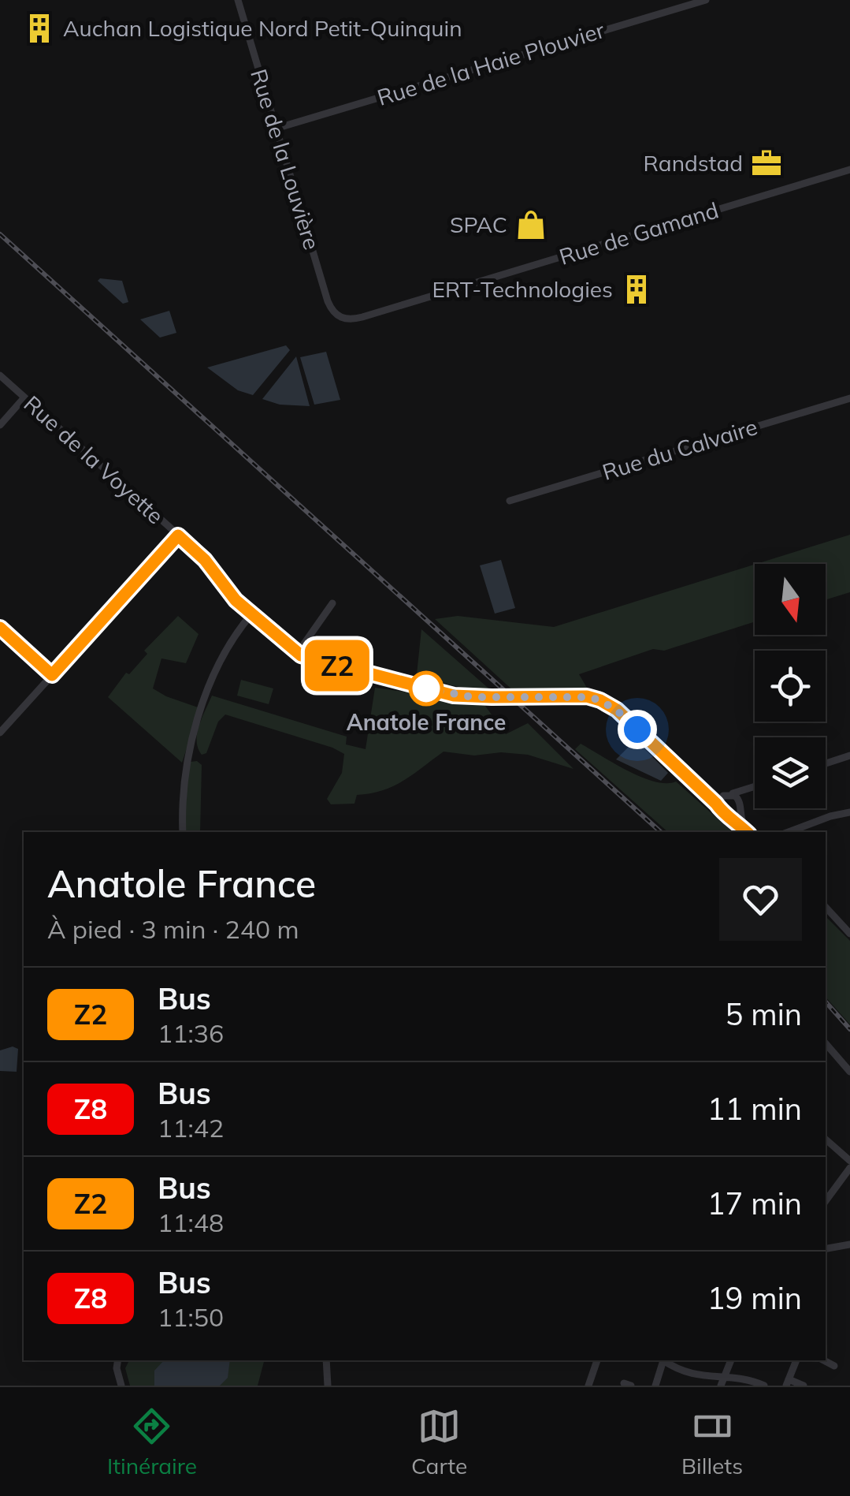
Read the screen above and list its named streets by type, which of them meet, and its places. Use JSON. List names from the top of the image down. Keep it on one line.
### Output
{"streets":{"street":["Rue de la Haie Plouvier","Rue de la Louvière","Rue de Gamand","Rue du Calvaire","Rue de la Voyette"]},"crossings":[["Rue de la Haie Plouvier","Rue de la Louvière"],["Rue de la Louvière","Rue de Gamand"]],"places":{"building":["Auchan Logistique Nord Petit-Quinquin","ERT-Technologies"],"office":["Randstad"],"shop":["SPAC"],"other":["Anatole France"]},"lines":["bus line Z2"],"north":"bottom","page":{"on_map":"Z2","heading":["Anatole France","À pied · 3 min · 240 m"],"list":[{"mark":"Z2","name":"Bus","note":"11:36","value":"5 min"},{"mark":"Z8","name":"Bus","note":"11:42","value":"11 min"},{"mark":"Z2","name":"Bus","note":"11:48","value":"17 min"},{"mark":"Z8","name":"Bus","note":"11:50","value":"19 min"}],"tabs":["Itinéraire","Carte","Billets"]}}
